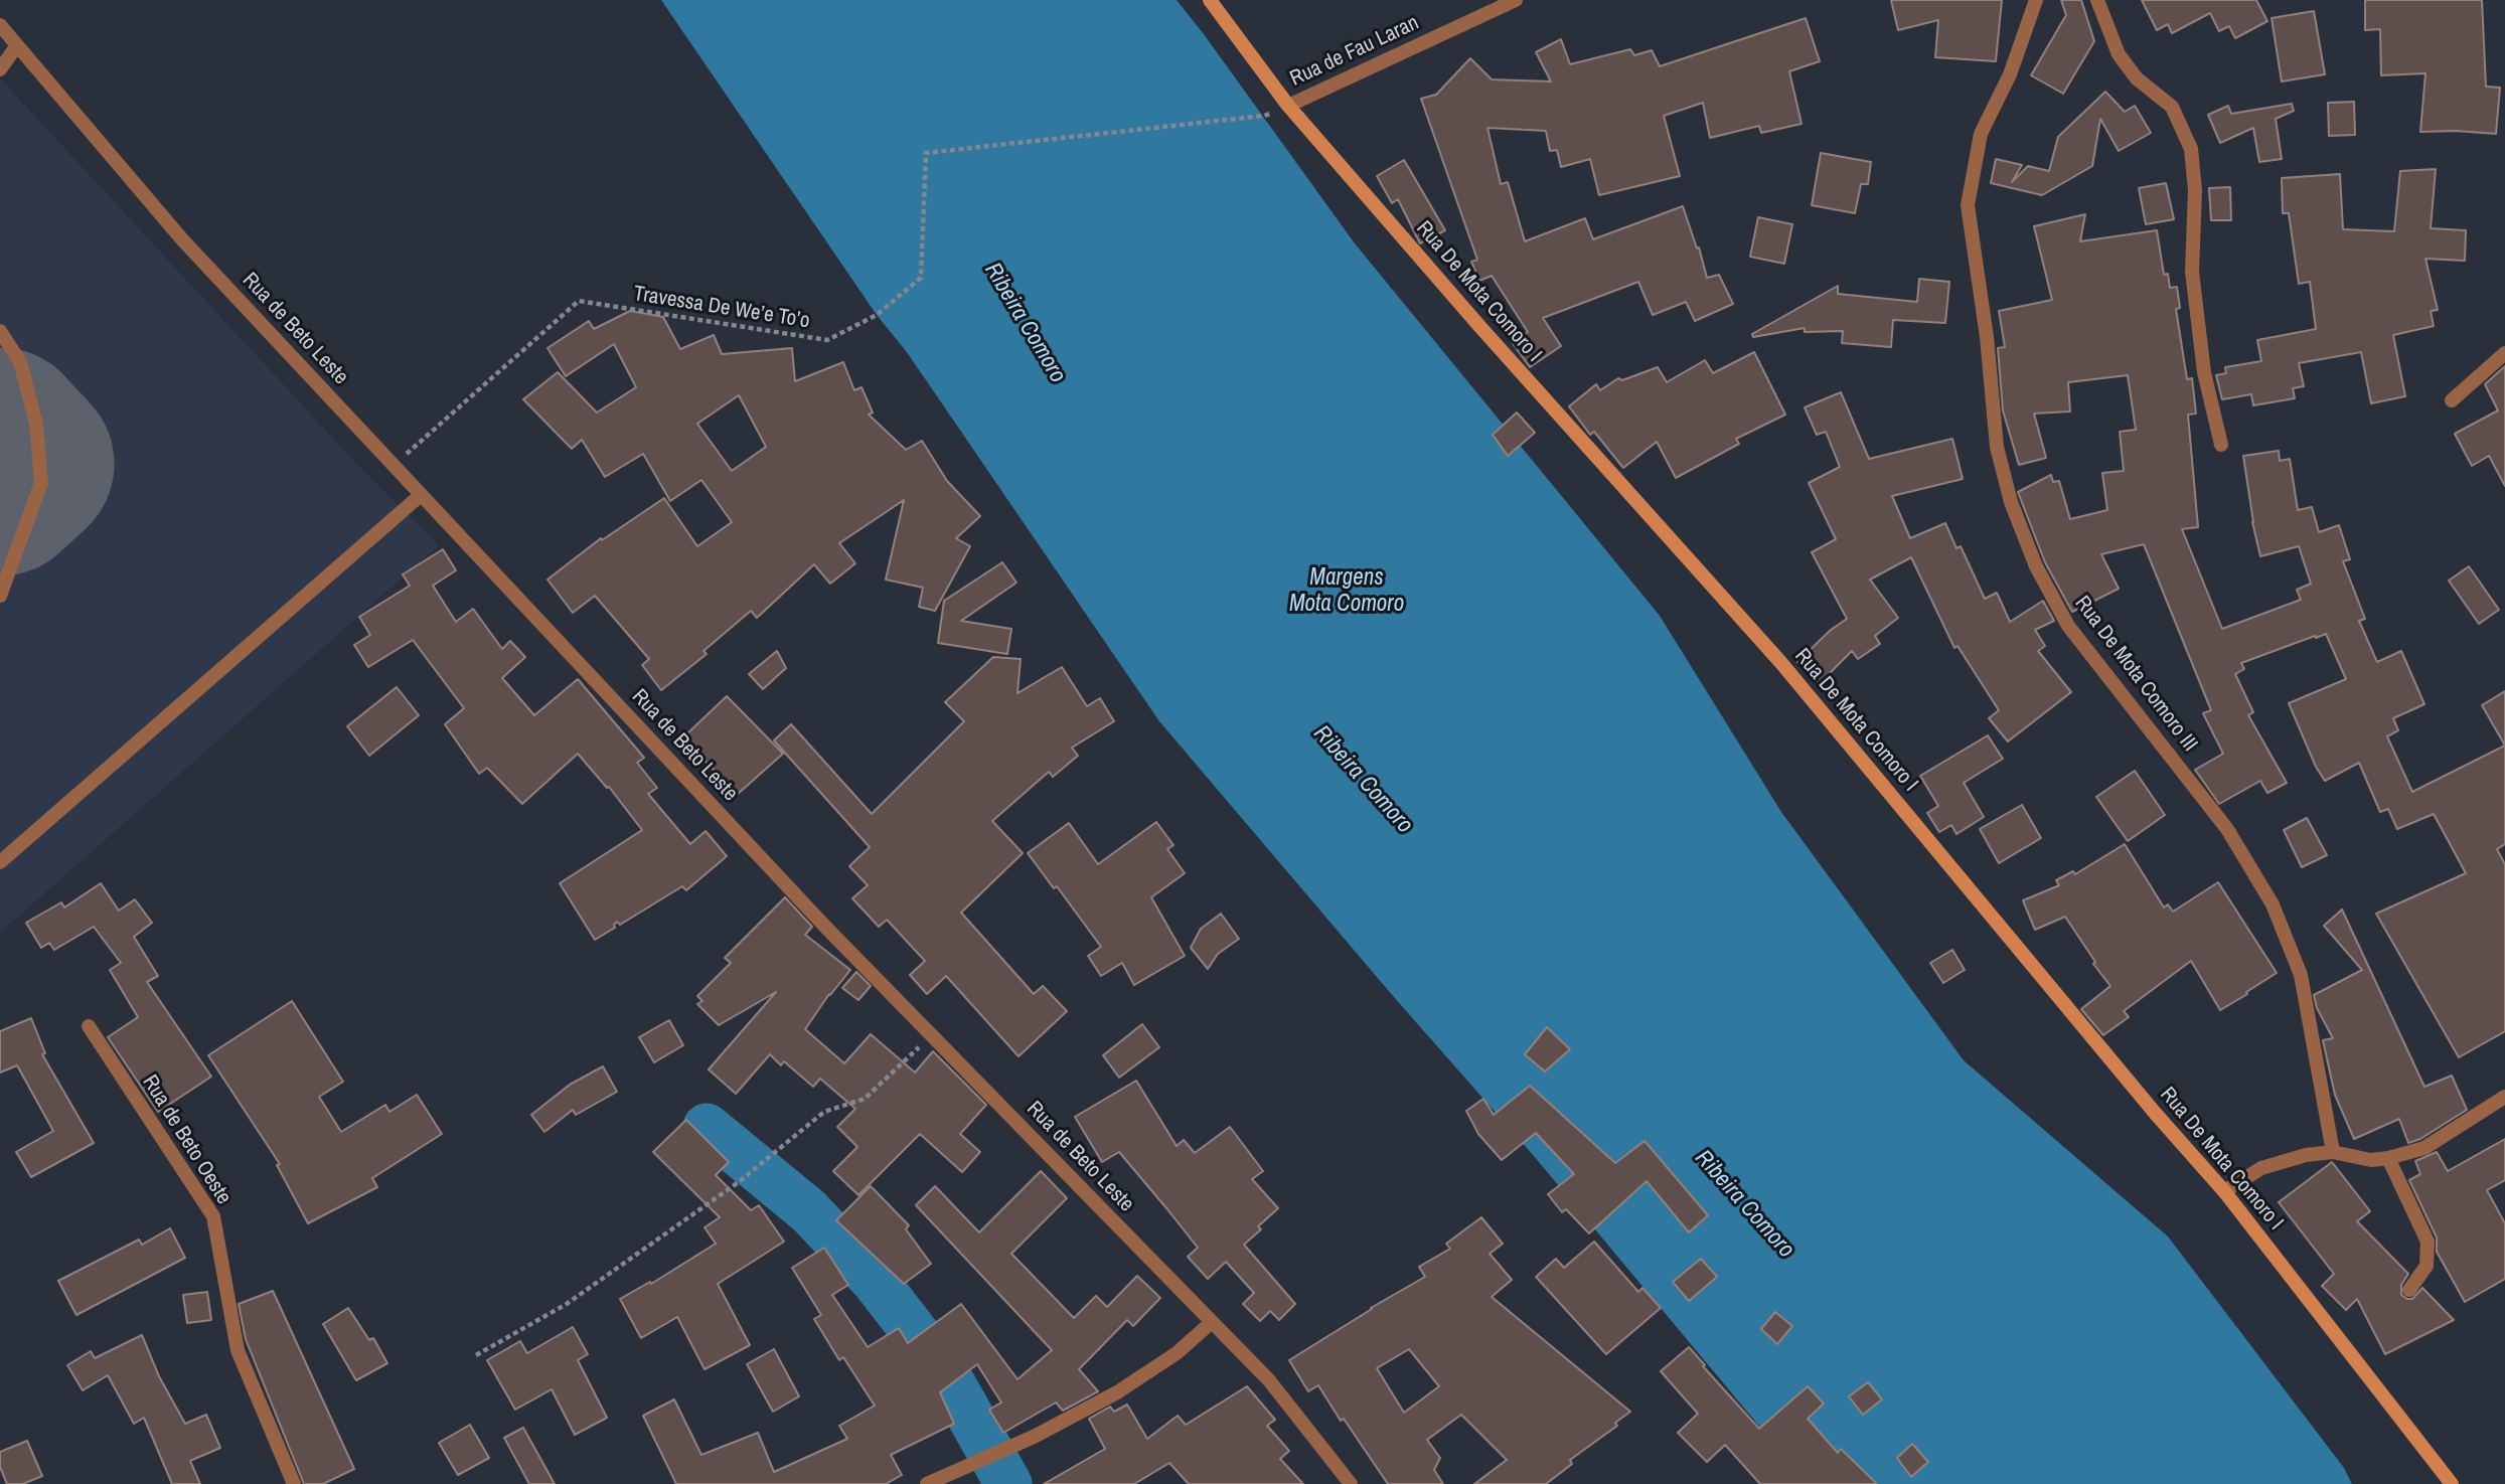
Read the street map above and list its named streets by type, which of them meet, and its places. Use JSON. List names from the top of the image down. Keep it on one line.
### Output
{"streets":{"street":["Rua de Fau Laran","Rua De Mota Comoro I","Rua de Beto Leste","Rua De Mota Comoro III","Rua de Beto Oeste"],"path":["Travessa De We’e To’o"]},"crossings":[["Rua de Fau Laran","Rua De Mota Comoro I"],["Travessa De We’e To’o","Rua de Beto Leste"]],"water":["Ribeira Comoro","Margens Mota Comoro"]}
